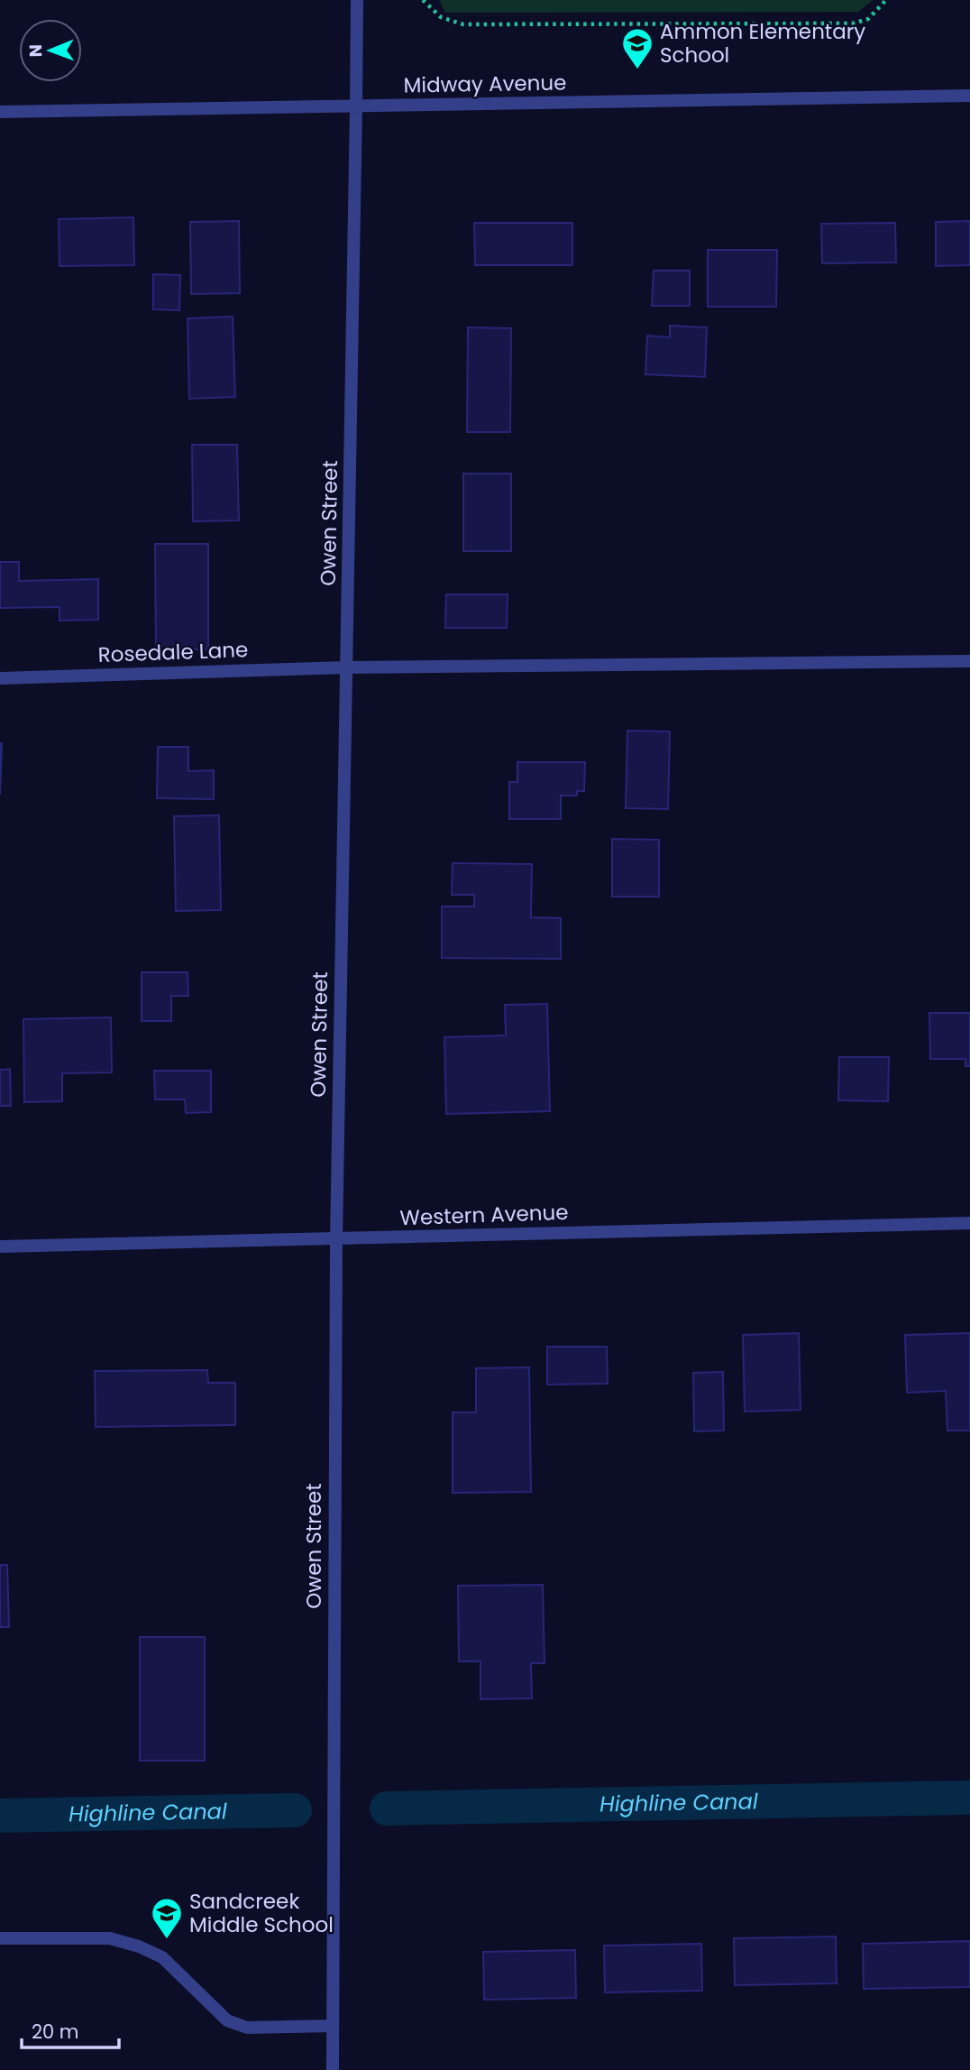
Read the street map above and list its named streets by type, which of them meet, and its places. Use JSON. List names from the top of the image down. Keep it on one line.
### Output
{"streets":{"street":["Midway Avenue","Owen Street","Rosedale Lane","Western Avenue"]},"crossings":[["Midway Avenue","Owen Street"],["Owen Street","Rosedale Lane"],["Owen Street","Western Avenue"]],"water":["Highline Canal"],"places":{"school or university":["Ammon Elementary School","Sandcreek Middle School"]},"scale_bar":"20 m","north":"left"}
